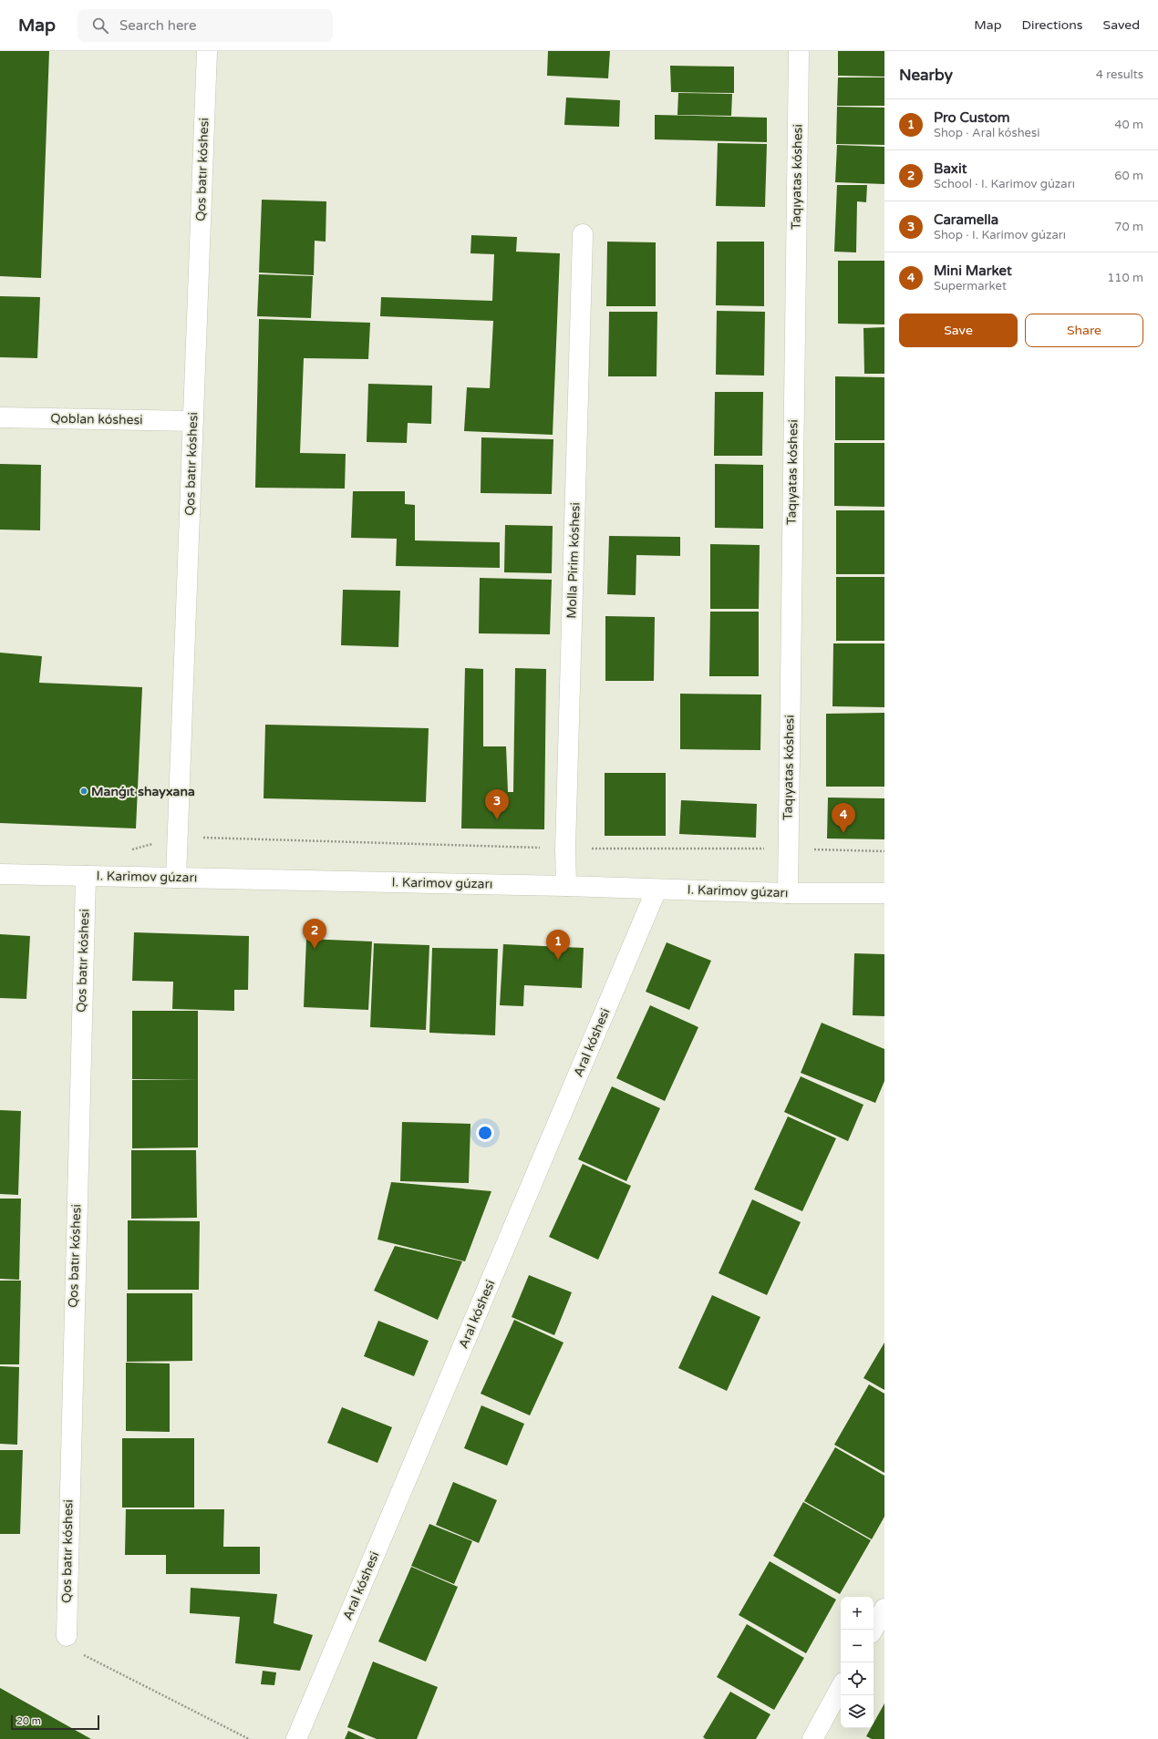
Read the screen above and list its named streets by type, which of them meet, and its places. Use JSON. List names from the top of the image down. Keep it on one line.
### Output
{"streets":{"street":["Qos batır kóshesi","Taqıyatas kóshesi","Qoblan kóshesi","Molla Pirim kóshesi","I. Karimov gúzarı","Aral kóshesi"]},"crossings":[["Qos batır kóshesi","Qoblan kóshesi"],["Qos batır kóshesi","I. Karimov gúzarı"],["Taqıyatas kóshesi","I. Karimov gúzarı"],["Molla Pirim kóshesi","I. Karimov gúzarı"],["I. Karimov gúzarı","Aral kóshesi"]],"places":["Manǵıt shayxana"],"scale_bar":"20 m","page":{"header":"Map","search":"Search here","nav":["Map","Directions","Saved"],"heading":["Nearby","4 results"],"list":[{"mark":"1","name":"Pro Custom","note":"Shop · Aral kóshesi","value":"40 m"},{"mark":"2","name":"Baxit","note":"School · I. Karimov gúzarı","value":"60 m"},{"mark":"3","name":"Caramella","note":"Shop · I. Karimov gúzarı","value":"70 m"},{"mark":"4","name":"Mini Market","note":"Supermarket","value":"110 m"}],"buttons":["Save","Share"],"pins":["3","4","2","1"],"map_buttons":["+","−"],"scale":"20 m"}}
